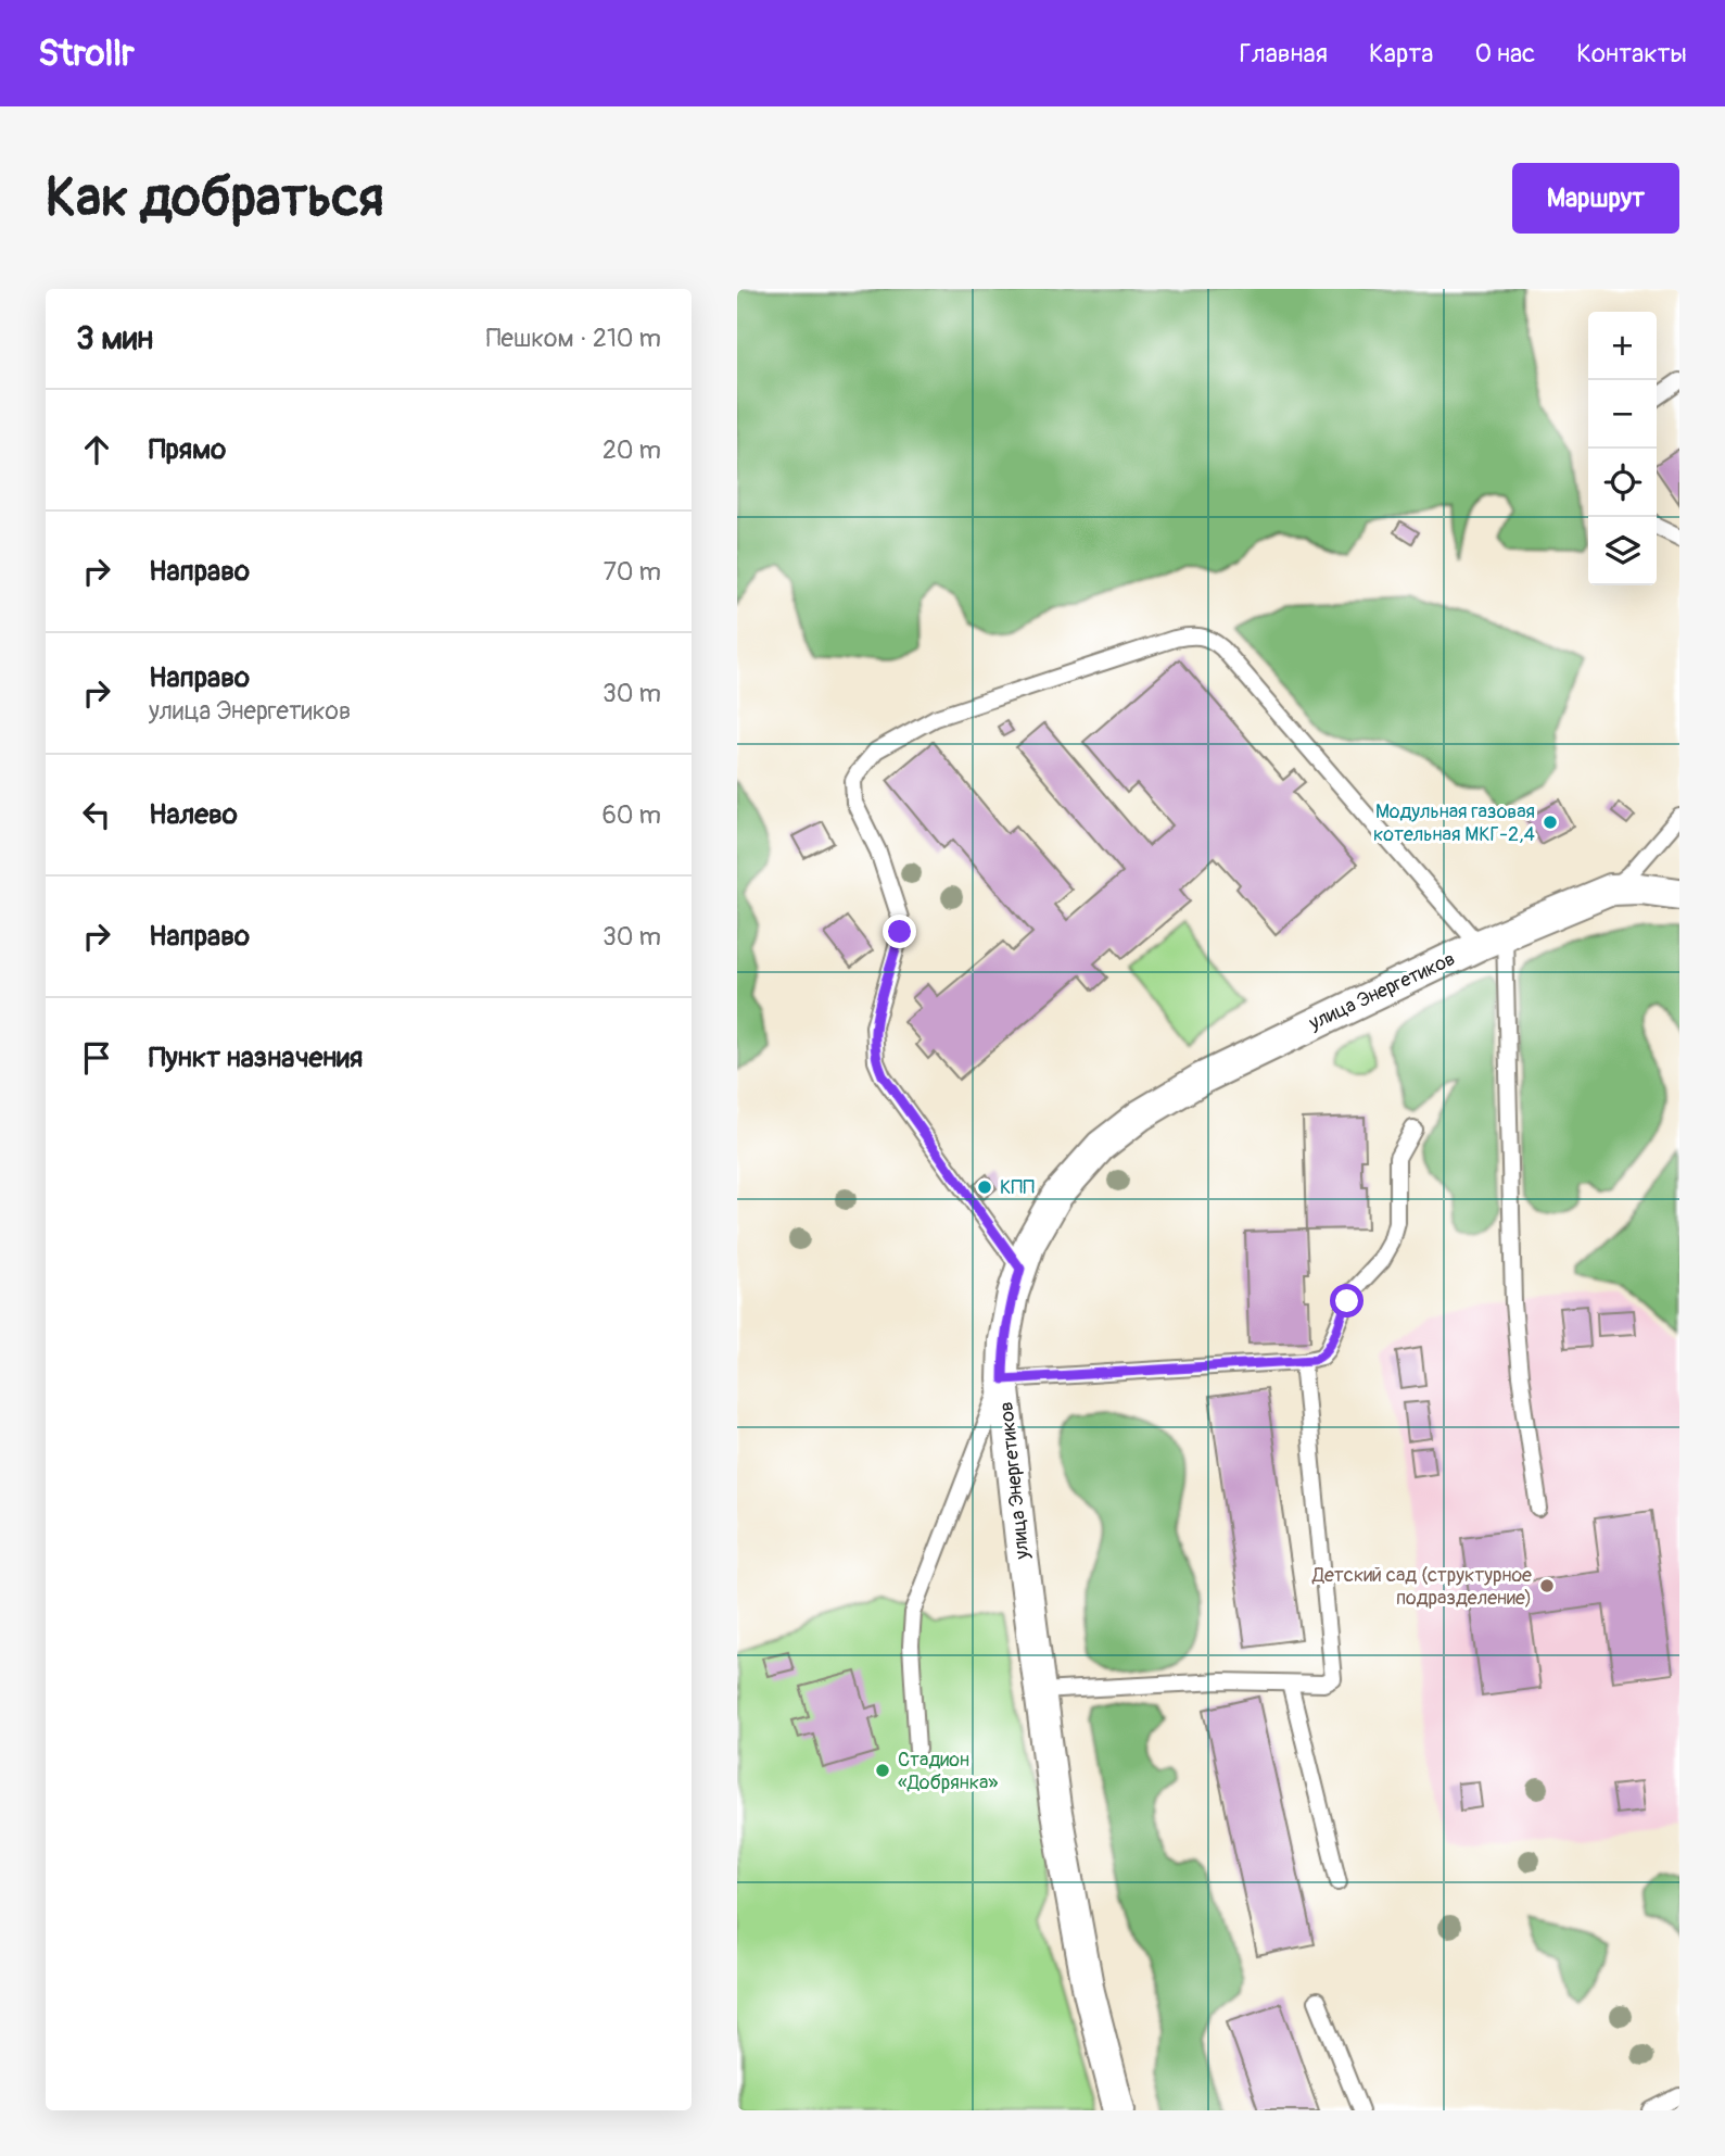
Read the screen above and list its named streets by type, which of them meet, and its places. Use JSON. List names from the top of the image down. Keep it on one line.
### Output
{"streets":{"street":["улица Энергетиков"]},"places":["Модульная газовая котельная МКГ-2,4","КПП","Детский сад (структурное подразделение)","Стадион «Добрянка»"],"page":{"header":"Strollr","nav":["Главная","Карта","О нас","Контакты"],"buttons":"Маршрут","title":"Как добраться","heading":["3 мин","Пешком · 210 m"],"map_buttons":["+","−"],"list":[["Прямо","20 m"],["Направо","70 m"],["Направо","улица Энергетиков","30 m"],["Налево","60 m"],["Направо","30 m"],"Пункт назначения"]}}
